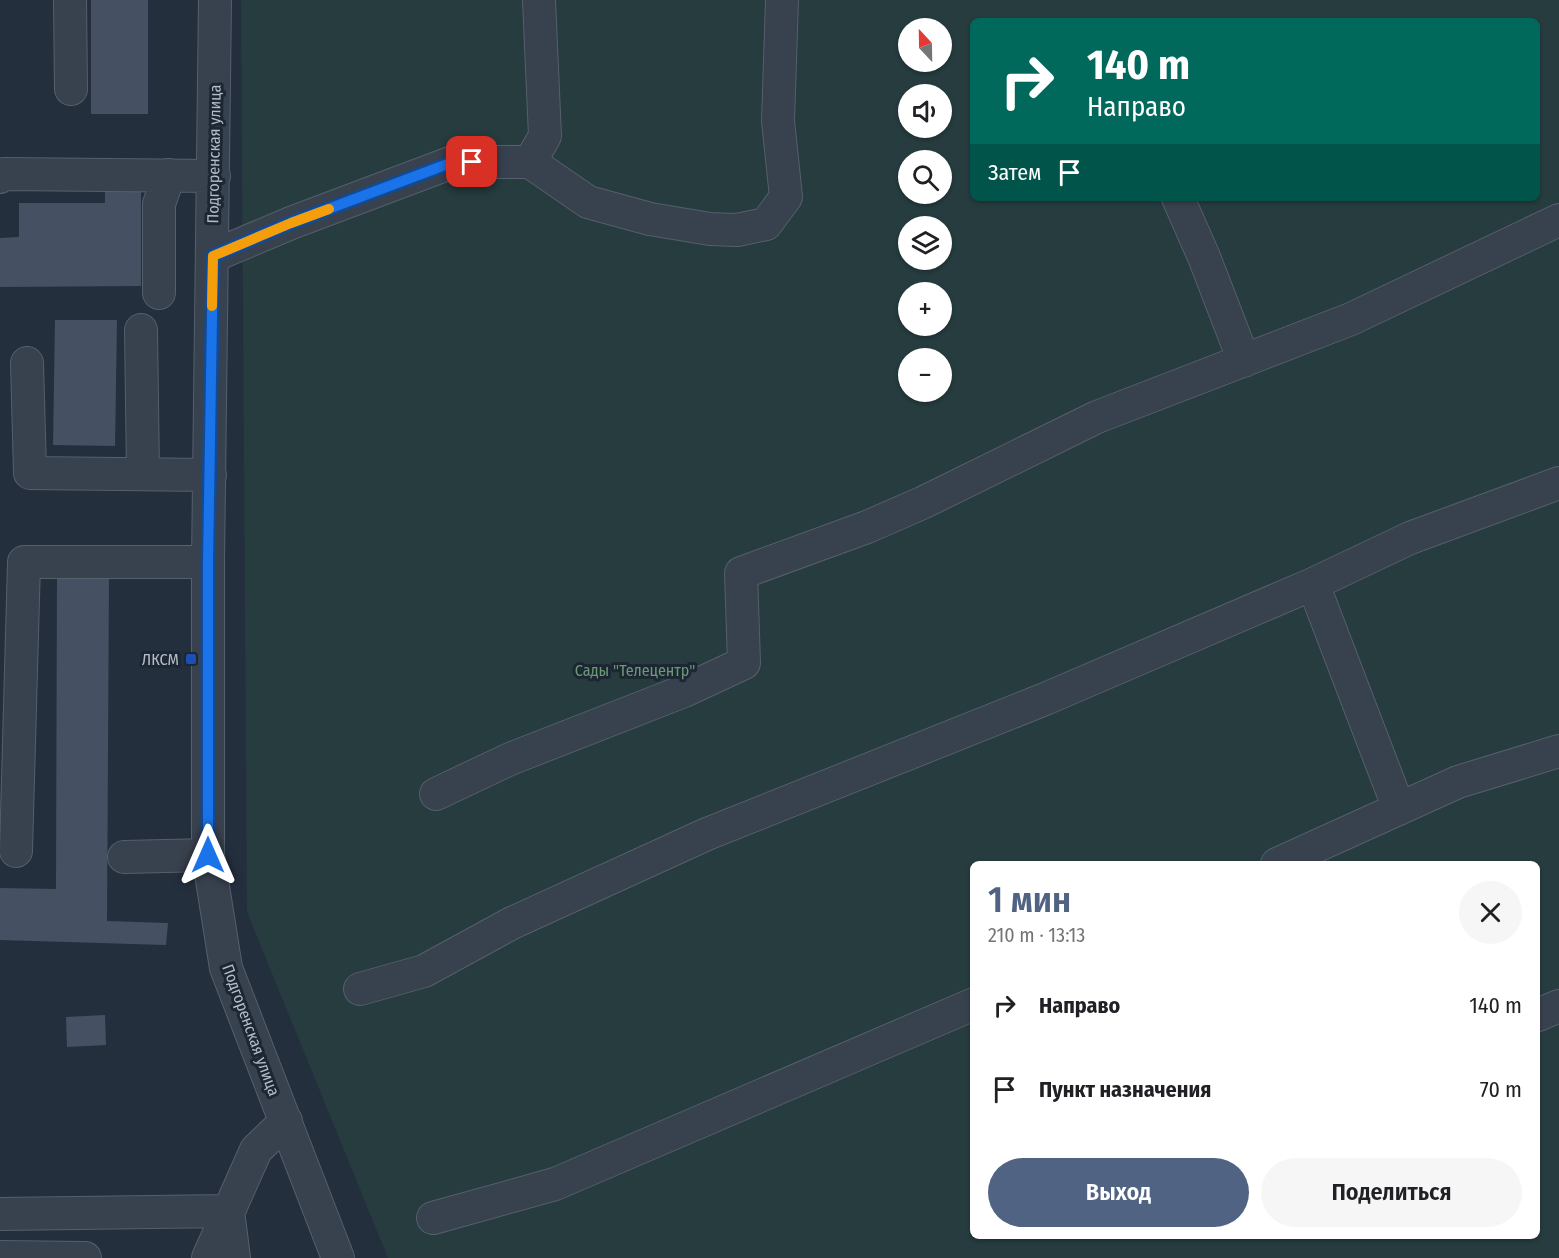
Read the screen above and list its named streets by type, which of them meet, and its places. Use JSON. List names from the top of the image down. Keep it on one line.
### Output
{"streets":{"street":["Подгоренская улица"]},"parks":["Сады \"Телецентр\""],"places":{"transit":["ЛКСМ"]},"north":"top","page":{"map_buttons":["+","−"],"turn":["140 m","Направо"],"then":"Затем","heading":["1 мин","210 m · 13:13"],"list":[{"name":"Направо","value":"140 m"},{"name":"Пункт назначения","value":"70 m"}],"buttons":["Выход","Поделиться"]}}
